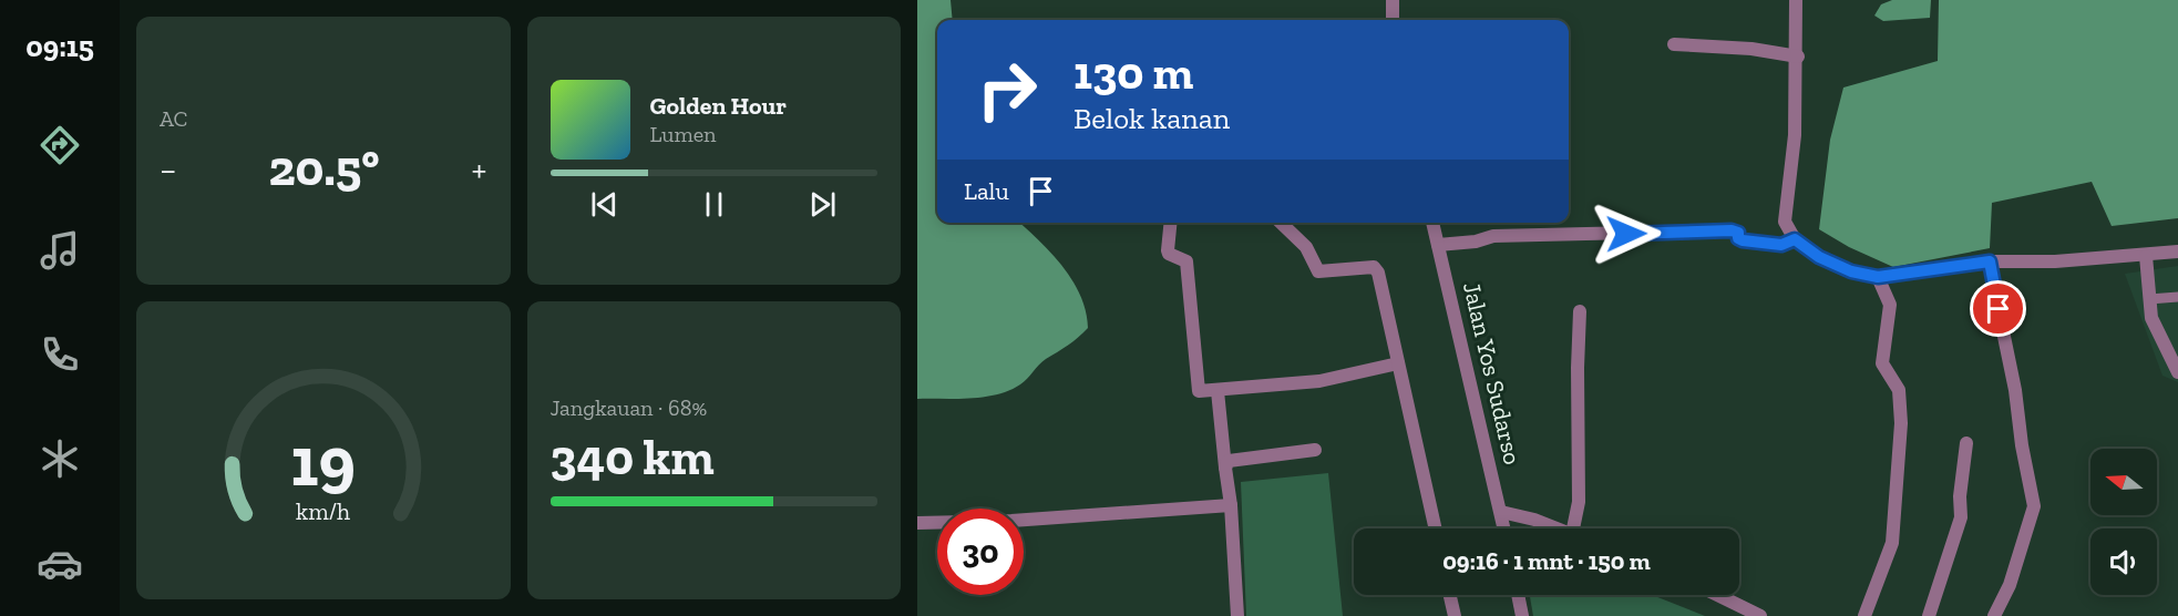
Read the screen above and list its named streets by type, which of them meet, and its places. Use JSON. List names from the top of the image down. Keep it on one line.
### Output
{"streets":{"street":["Jalan Yos Sudarso"]},"north":"left","page":{"tabs":"09:15","tile":["AC",["Jangkauan · 68%","340 km"]],"turn":["130 m","Belok kanan"],"song":["Golden Hour","Lumen"],"heat":["−","20.5°","+"],"then":"Lalu","limit":"30","trip":"09:16 · 1 mnt · 150 m","gauge":["19","km/h"]}}
